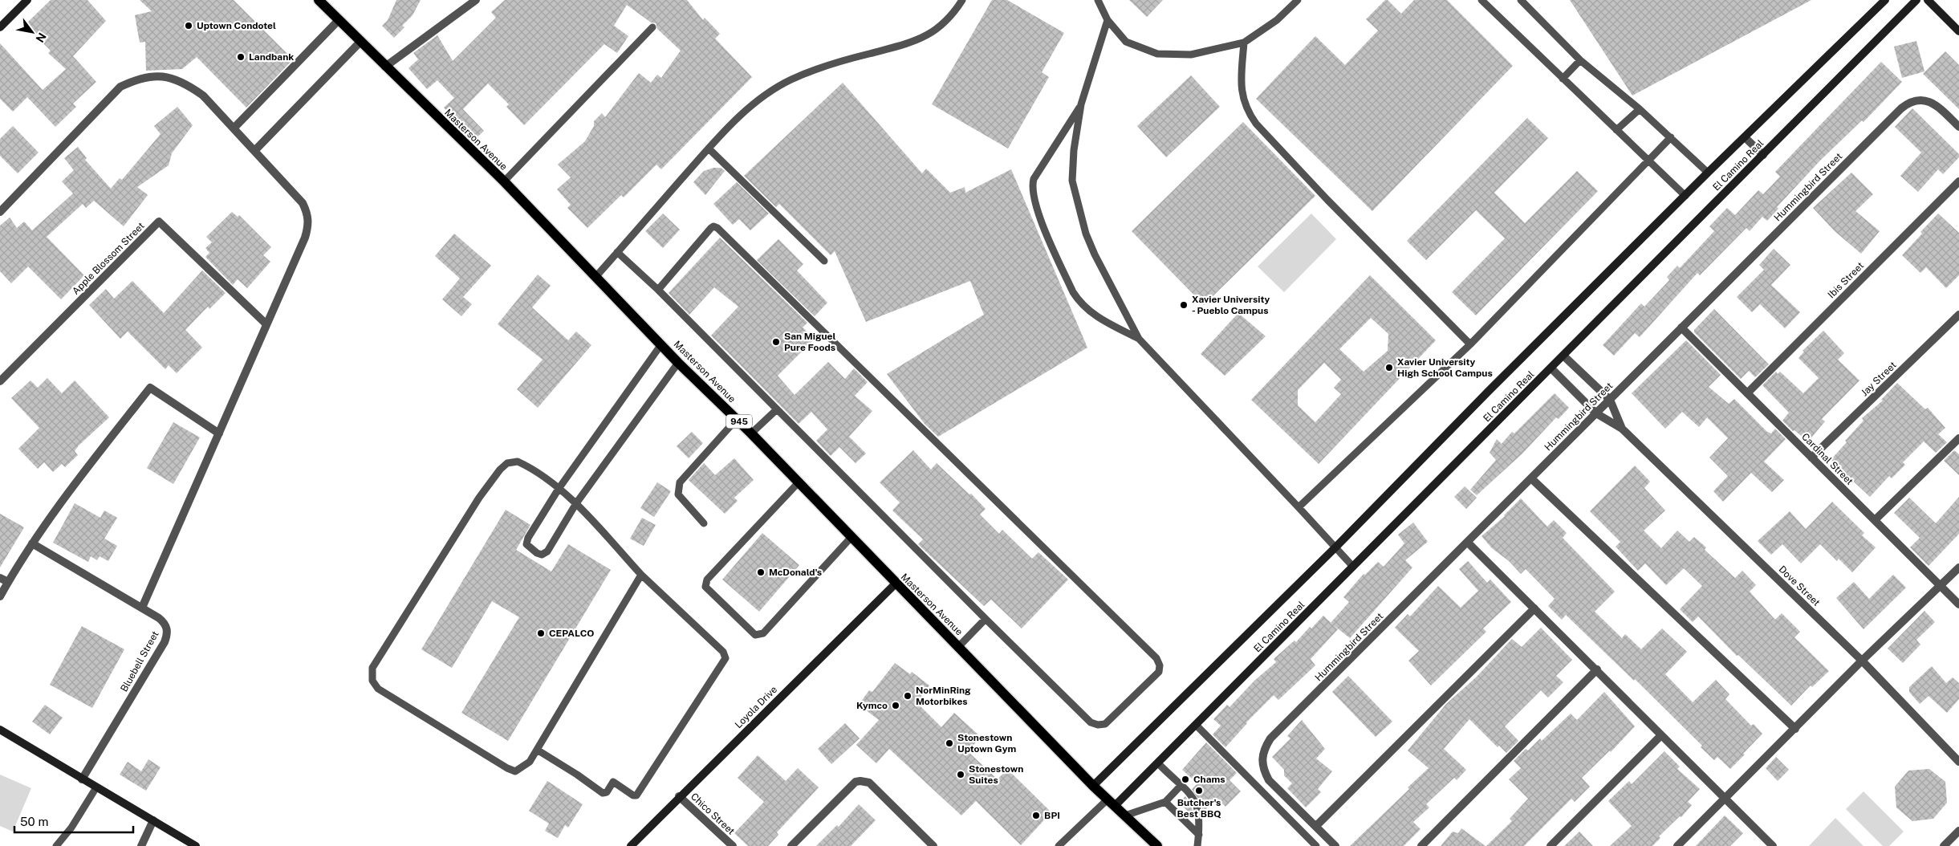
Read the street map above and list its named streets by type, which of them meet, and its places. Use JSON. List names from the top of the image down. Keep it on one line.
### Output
{"streets":{"main road":["Masterson Avenue","945"],"street":["El Camino Real","Hummingbird Street","Apple Blossom Street","Ibis Street","Jay Street","Cardinal Street","Dove Street","Bluebell Street","Loyola Drive","Chico Street"]},"crossings":[["Masterson Avenue","El Camino Real"],["Masterson Avenue","Loyola Drive"],["El Camino Real","Dove Street"],["Hummingbird Street","Cardinal Street"],["Hummingbird Street","Dove Street"],["Ibis Street","Cardinal Street"],["Jay Street","Cardinal Street"],["Loyola Drive","Chico Street"]],"places":["Uptown Condotel","Landbank","Xavier University - Pueblo Campus","San Miguel Pure Foods","Xavier University High School Campus","McDonald's","CEPALCO","NorMinRing Motorbikes","Kymco","Stonestown Uptown Gym","Stonestown Suites","Chams","Butcher's Best BBQ","BPI"],"scale_bar":"50 m","north":"bottom right"}
